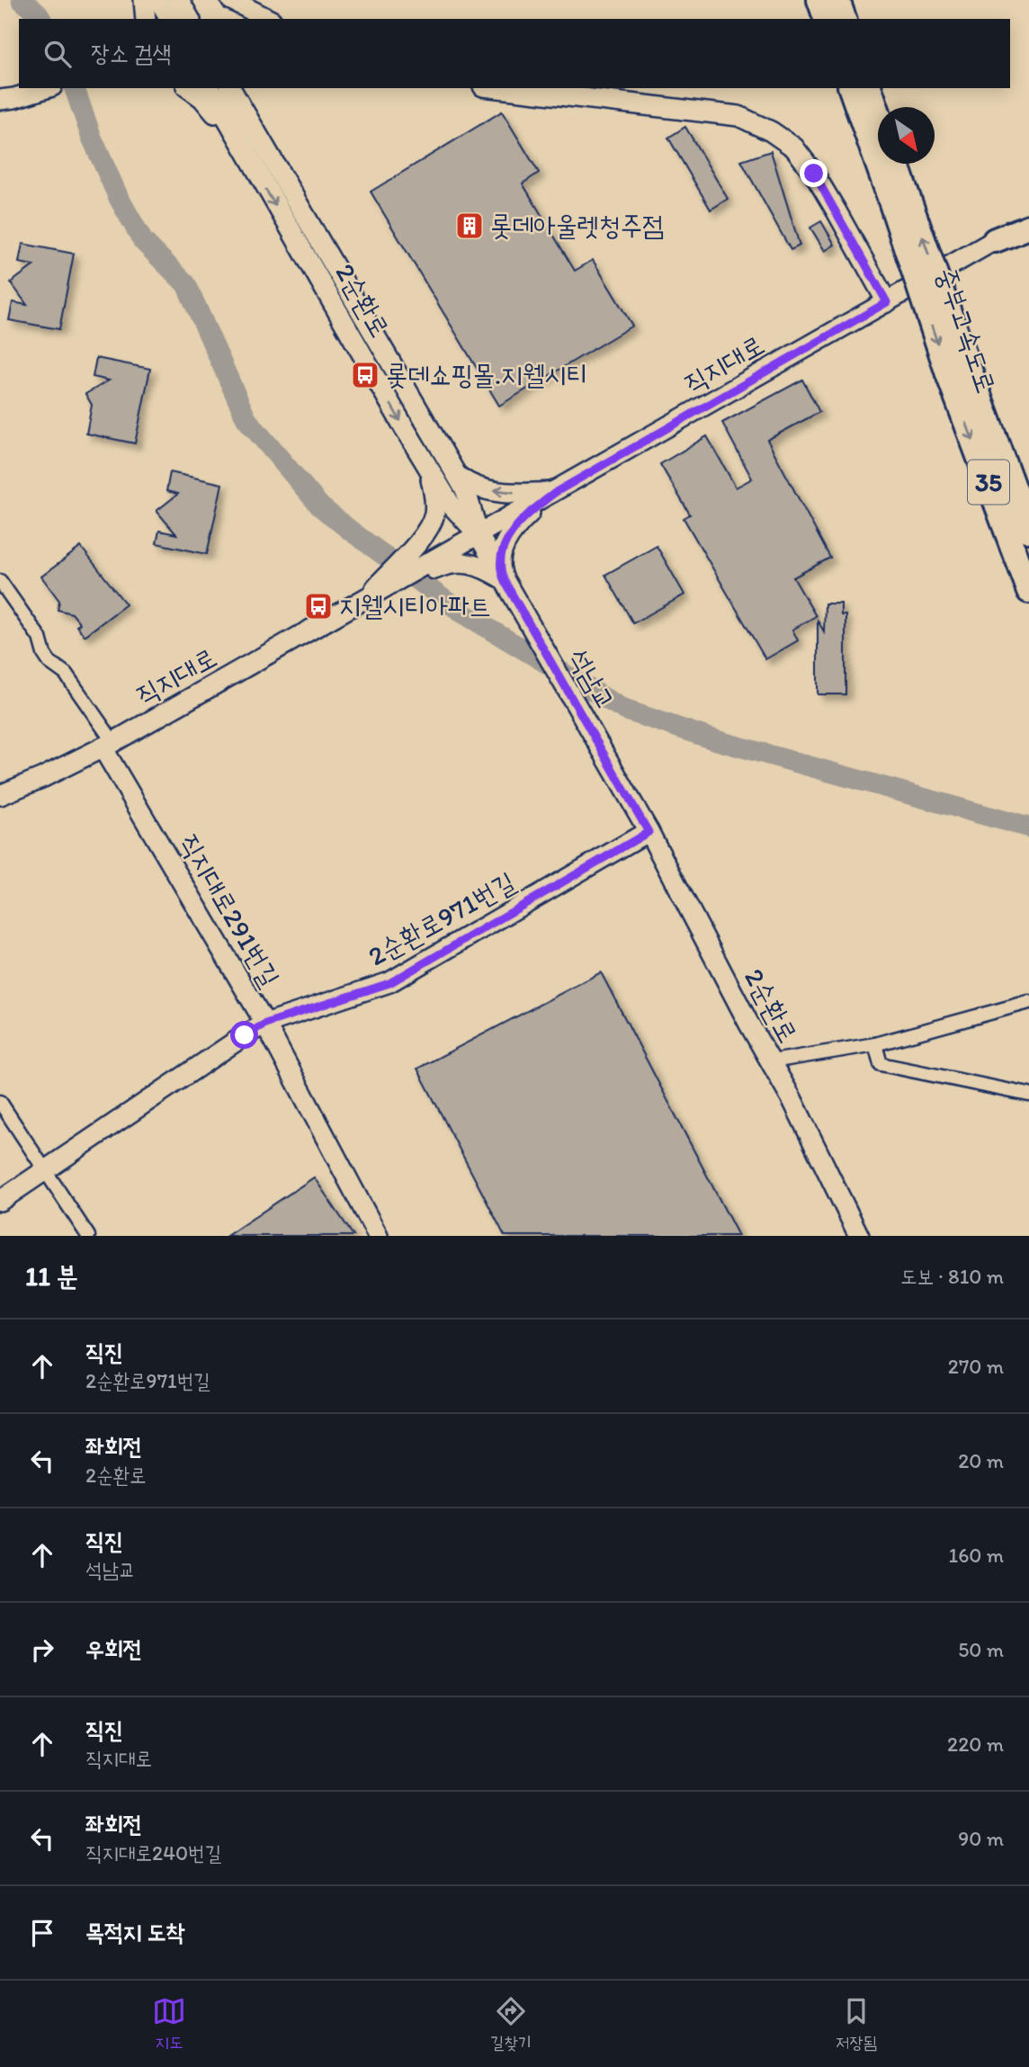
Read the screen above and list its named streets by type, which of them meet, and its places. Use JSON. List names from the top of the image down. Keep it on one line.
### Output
{"streets":{"highway":["중부고속도로","35"],"street":["2순환로","직지대로","석남교","직지대로291번길","2순환로971번길"]},"crossings":[["2순환로","직지대로"],["2순환로","석남교"],["2순환로","2순환로971번길"],["직지대로","직지대로291번길"],["직지대로291번길","2순환로971번길"]],"places":{"building":["롯데아울렛청주점"],"bus stop":["롯데쇼핑몰.지웰시티","지웰시티아파트"]},"north":"bottom right","page":{"search":"장소 검색","heading":["11 분","도보 · 810 m"],"list":[["직진","2순환로971번길","270 m"],["좌회전","2순환로","20 m"],["직진","석남교","160 m"],["우회전","50 m"],["직진","직지대로","220 m"],["좌회전","직지대로240번길","90 m"],"목적지 도착"],"nav":["지도","길찾기","저장됨"]}}
